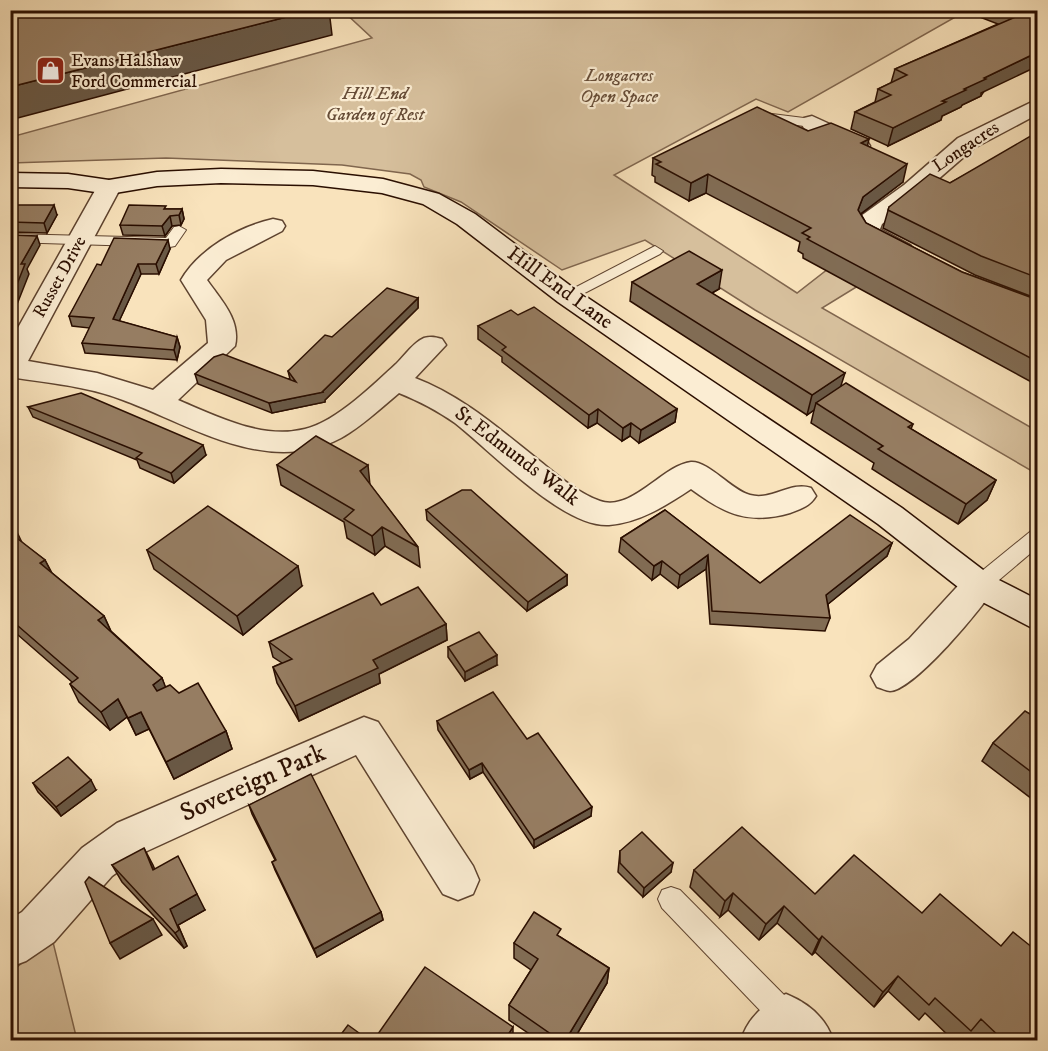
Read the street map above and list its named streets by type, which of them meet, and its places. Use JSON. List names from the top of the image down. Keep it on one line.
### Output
{"streets":{"street":["Longacres","Russet Drive","Hill End Lane","St Edmunds Walk","Sovereign Park"]},"crossings":[["Russet Drive","Hill End Lane"]],"parks":["Longacres Open Space","Hill End Garden of Rest"],"places":{"shop":["Evans Halshaw Ford Commercial"]}}
